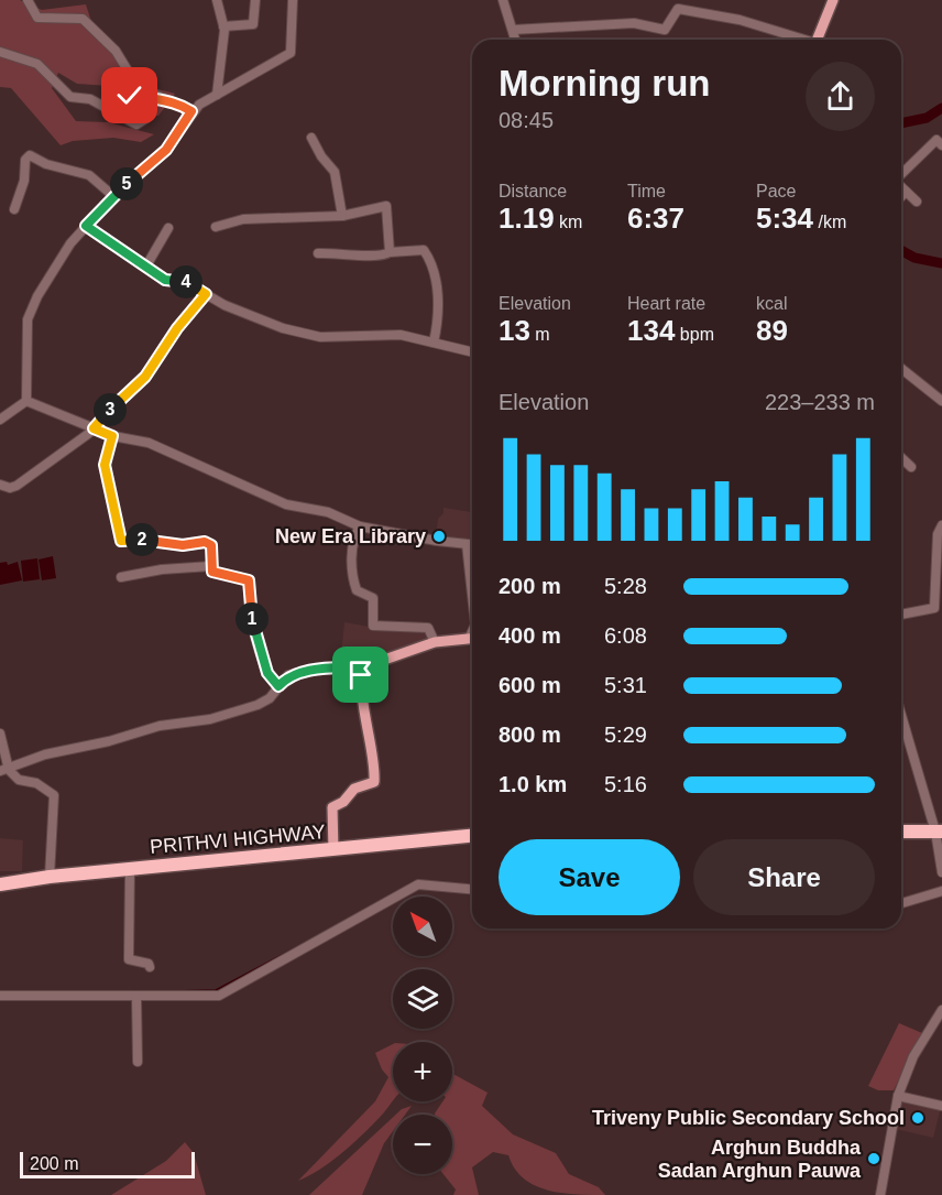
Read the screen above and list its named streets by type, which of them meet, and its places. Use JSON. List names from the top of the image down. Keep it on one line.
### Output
{"streets":{"highway":["PRITHVI HIGHWAY"]},"places":["New Era Library","Triveny Public Secondary School","Arghun Buddha Sadan Arghun Pauwa"],"scale_bar":"200 m","north":"top left","page":{"heading":["Morning run","08:45"],"stats":[["Distance","1.19 km"],["Time","6:37"],["Pace","5:34 /km"],["Elevation","13 m"],["Heart rate","134 bpm"],["kcal","89"]],"pins":["5","4","3","2","1"],"chart":["Elevation","223–233 m"],"list":[{"name":"200 m","note":"5:28"},{"name":"400 m","note":"6:08"},{"name":"600 m","note":"5:31"},{"name":"800 m","note":"5:29"},{"name":"1.0 km","note":"5:16"}],"buttons":["Save","Share"],"map_buttons":["+","−"],"scale":"200 m"}}
